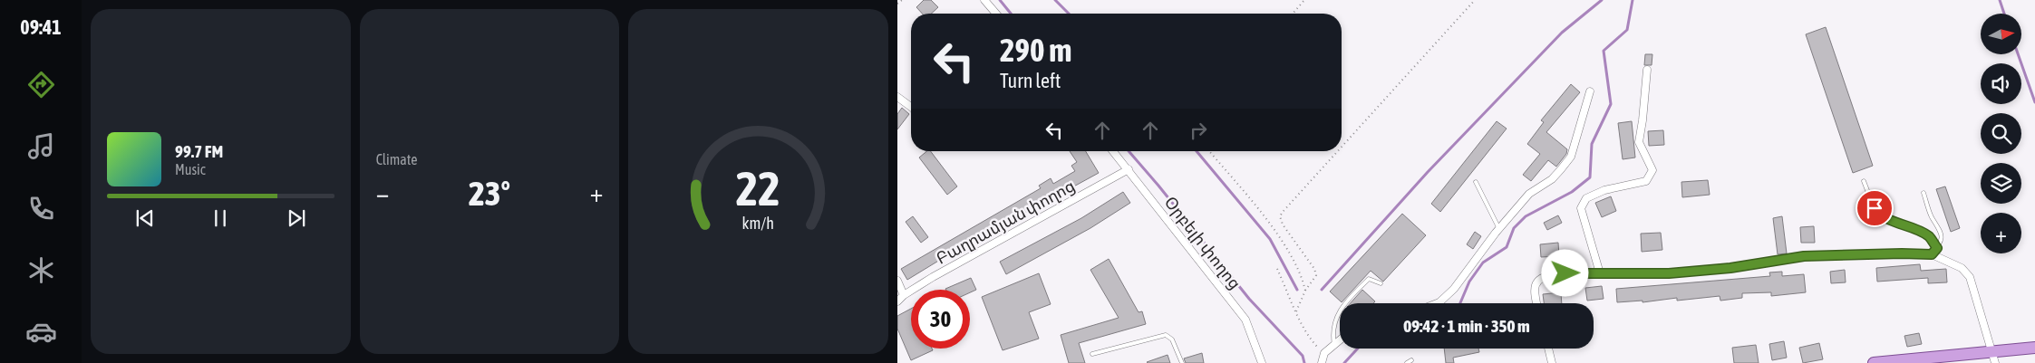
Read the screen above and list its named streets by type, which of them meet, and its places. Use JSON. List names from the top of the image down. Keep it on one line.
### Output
{"streets":{"street":["Բաղրամյան փողոց","Օրբելի փողոց"]},"crossings":[["Բաղրամյան փողոց","Օրբելի փողոց"]],"north":"right","page":{"tabs":"09:41","tile":"Climate","map_buttons":"+","turn":["290 m","Turn left"],"song":["99.7 FM","Music"],"heat":["−","23°","+"],"limit":"30","trip":"09:42 · 1 min · 350 m","gauge":["22","km/h"]}}
